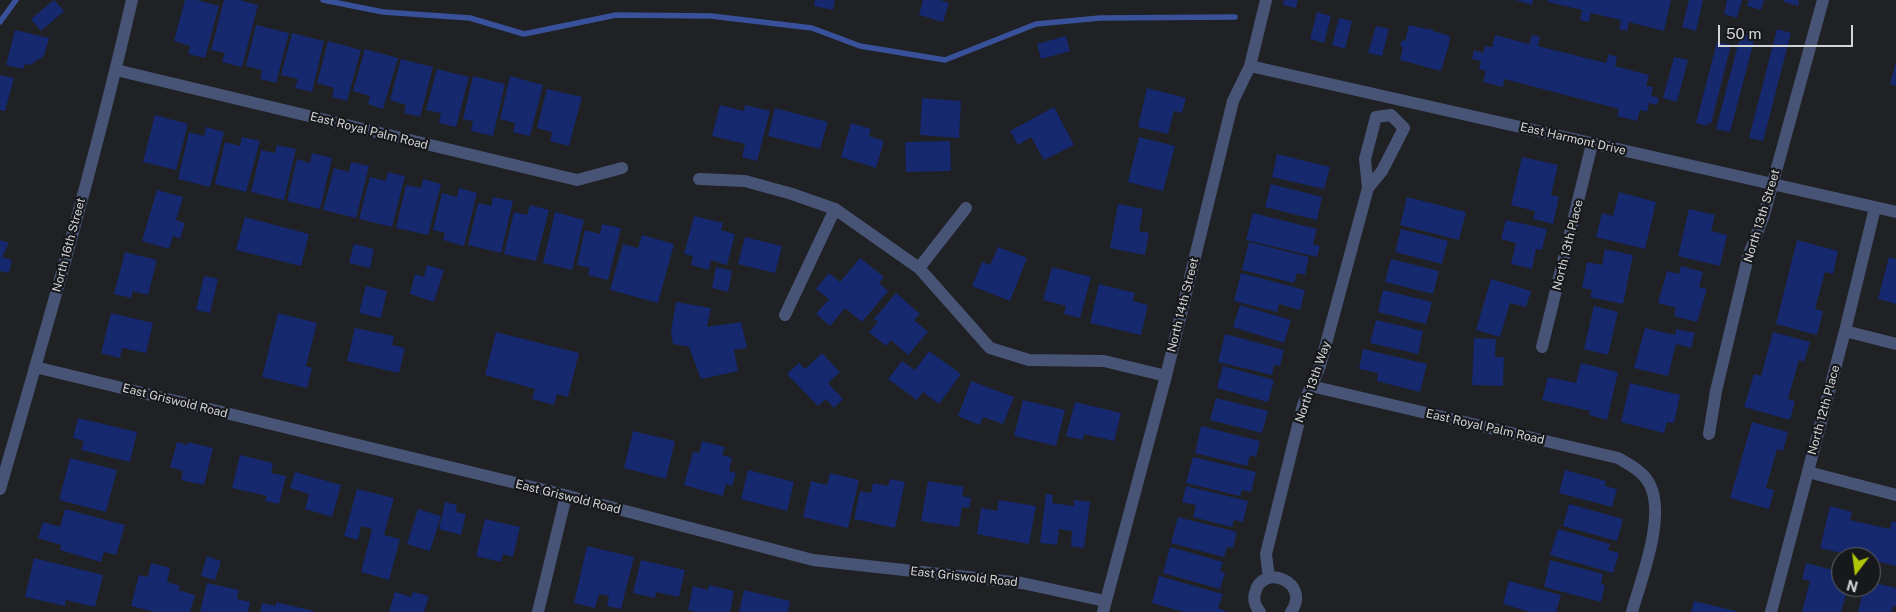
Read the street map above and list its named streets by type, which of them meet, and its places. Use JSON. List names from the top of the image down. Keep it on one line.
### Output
{"streets":{"street":["East Royal Palm Road","East Harmont Drive","North 13th Street","North 16th Street","North 13th Place","North 14th Street","North 13th Way","East Griswold Road","North 12th Place"]},"crossings":[["East Royal Palm Road","North 16th Street"],["East Royal Palm Road","North 13th Way"],["East Harmont Drive","North 13th Street"],["East Harmont Drive","North 13th Place"],["East Harmont Drive","North 14th Street"],["East Harmont Drive","North 12th Place"],["North 16th Street","East Griswold Road"],["North 14th Street","East Griswold Road"]],"scale_bar":"50 m","north":"bottom"}
